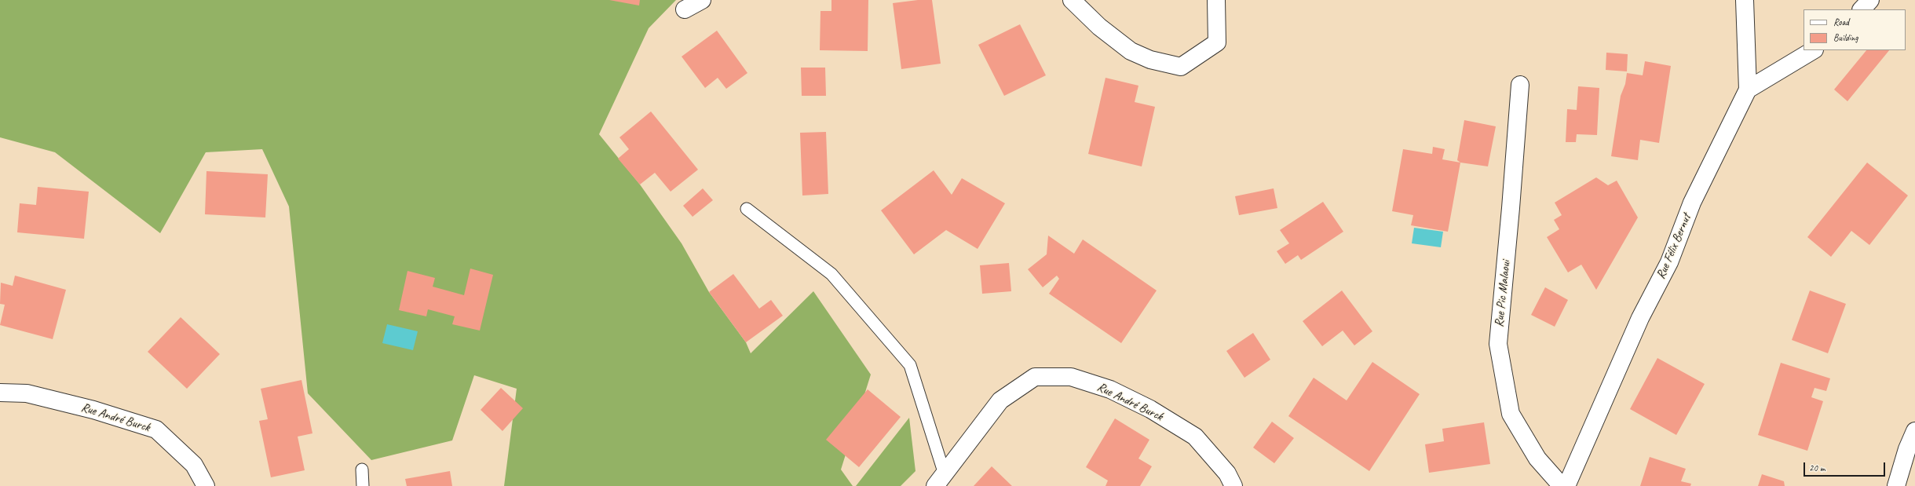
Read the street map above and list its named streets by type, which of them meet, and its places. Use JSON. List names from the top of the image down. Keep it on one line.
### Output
{"streets":{"street":["Rue Félix Bernut","Rue Pic Malaoui","Rue André Burck"]},"legend":["Road","Building"],"scale_bar":"20 m"}
